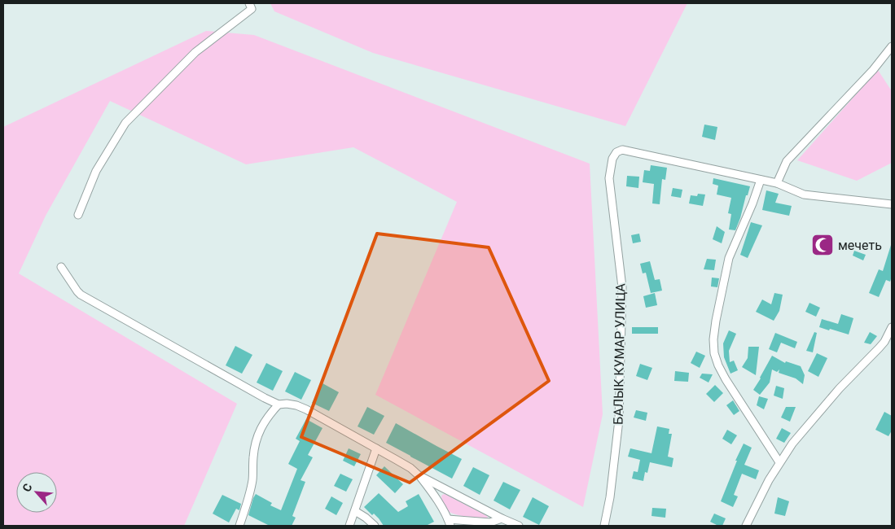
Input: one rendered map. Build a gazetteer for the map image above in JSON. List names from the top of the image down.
{
  "streets": {
    "street": ["БАЛЫК КУМАР УЛИЦА"]
  },
  "places": {
    "mosque": ["мечеть"]
  },
  "north": "top left"
}
